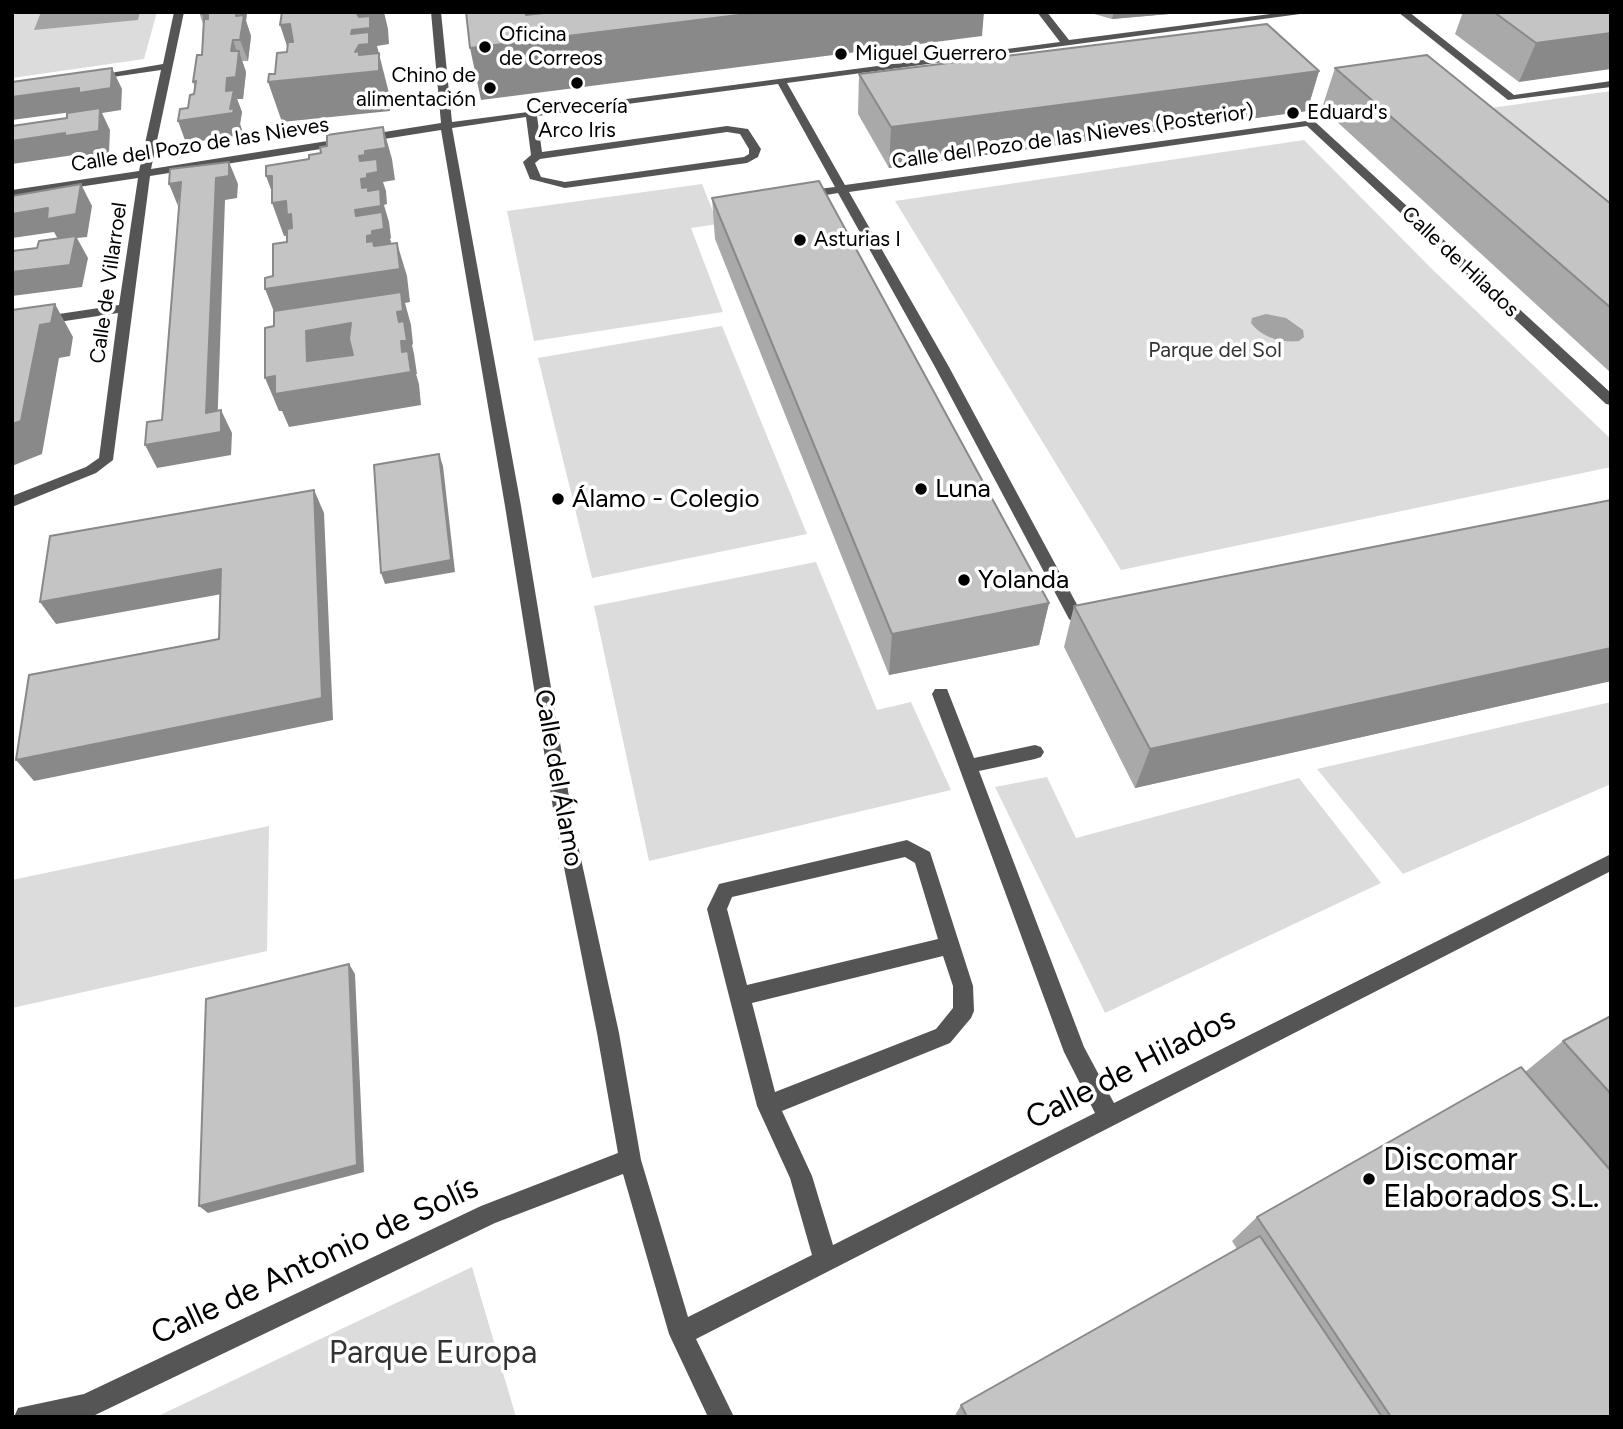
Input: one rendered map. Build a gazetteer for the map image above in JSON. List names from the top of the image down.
{
  "streets": {
    "street": [
      "Calle del Pozo de las Nieves (Posterior)",
      "Calle del Pozo de las Nieves",
      "Calle de Hilados",
      "Calle de Villarroel",
      "Calle del Álamo",
      "Calle de Antonio de Solís"
    ]
  },
  "crossings": [
    ["Calle del Pozo de las Nieves (Posterior)", "Calle de Hilados"],
    ["Calle del Pozo de las Nieves", "Calle de Villarroel"],
    ["Calle del Pozo de las Nieves", "Calle del Álamo"],
    ["Calle de Hilados", "Calle del Álamo"],
    ["Calle del Álamo", "Calle de Antonio de Solís"]
  ],
  "parks": ["Parque del Sol", "Parque Europa"],
  "places": [
    "Oficina de Correos",
    "Miguel Guerrero",
    "Cervecería Arco Iris",
    "Chino de alimentación",
    "Eduard's",
    "Asturias I",
    "Luna",
    "Álamo - Colegio",
    "Yolanda",
    "Discomar Elaborados S.L."
  ]
}
